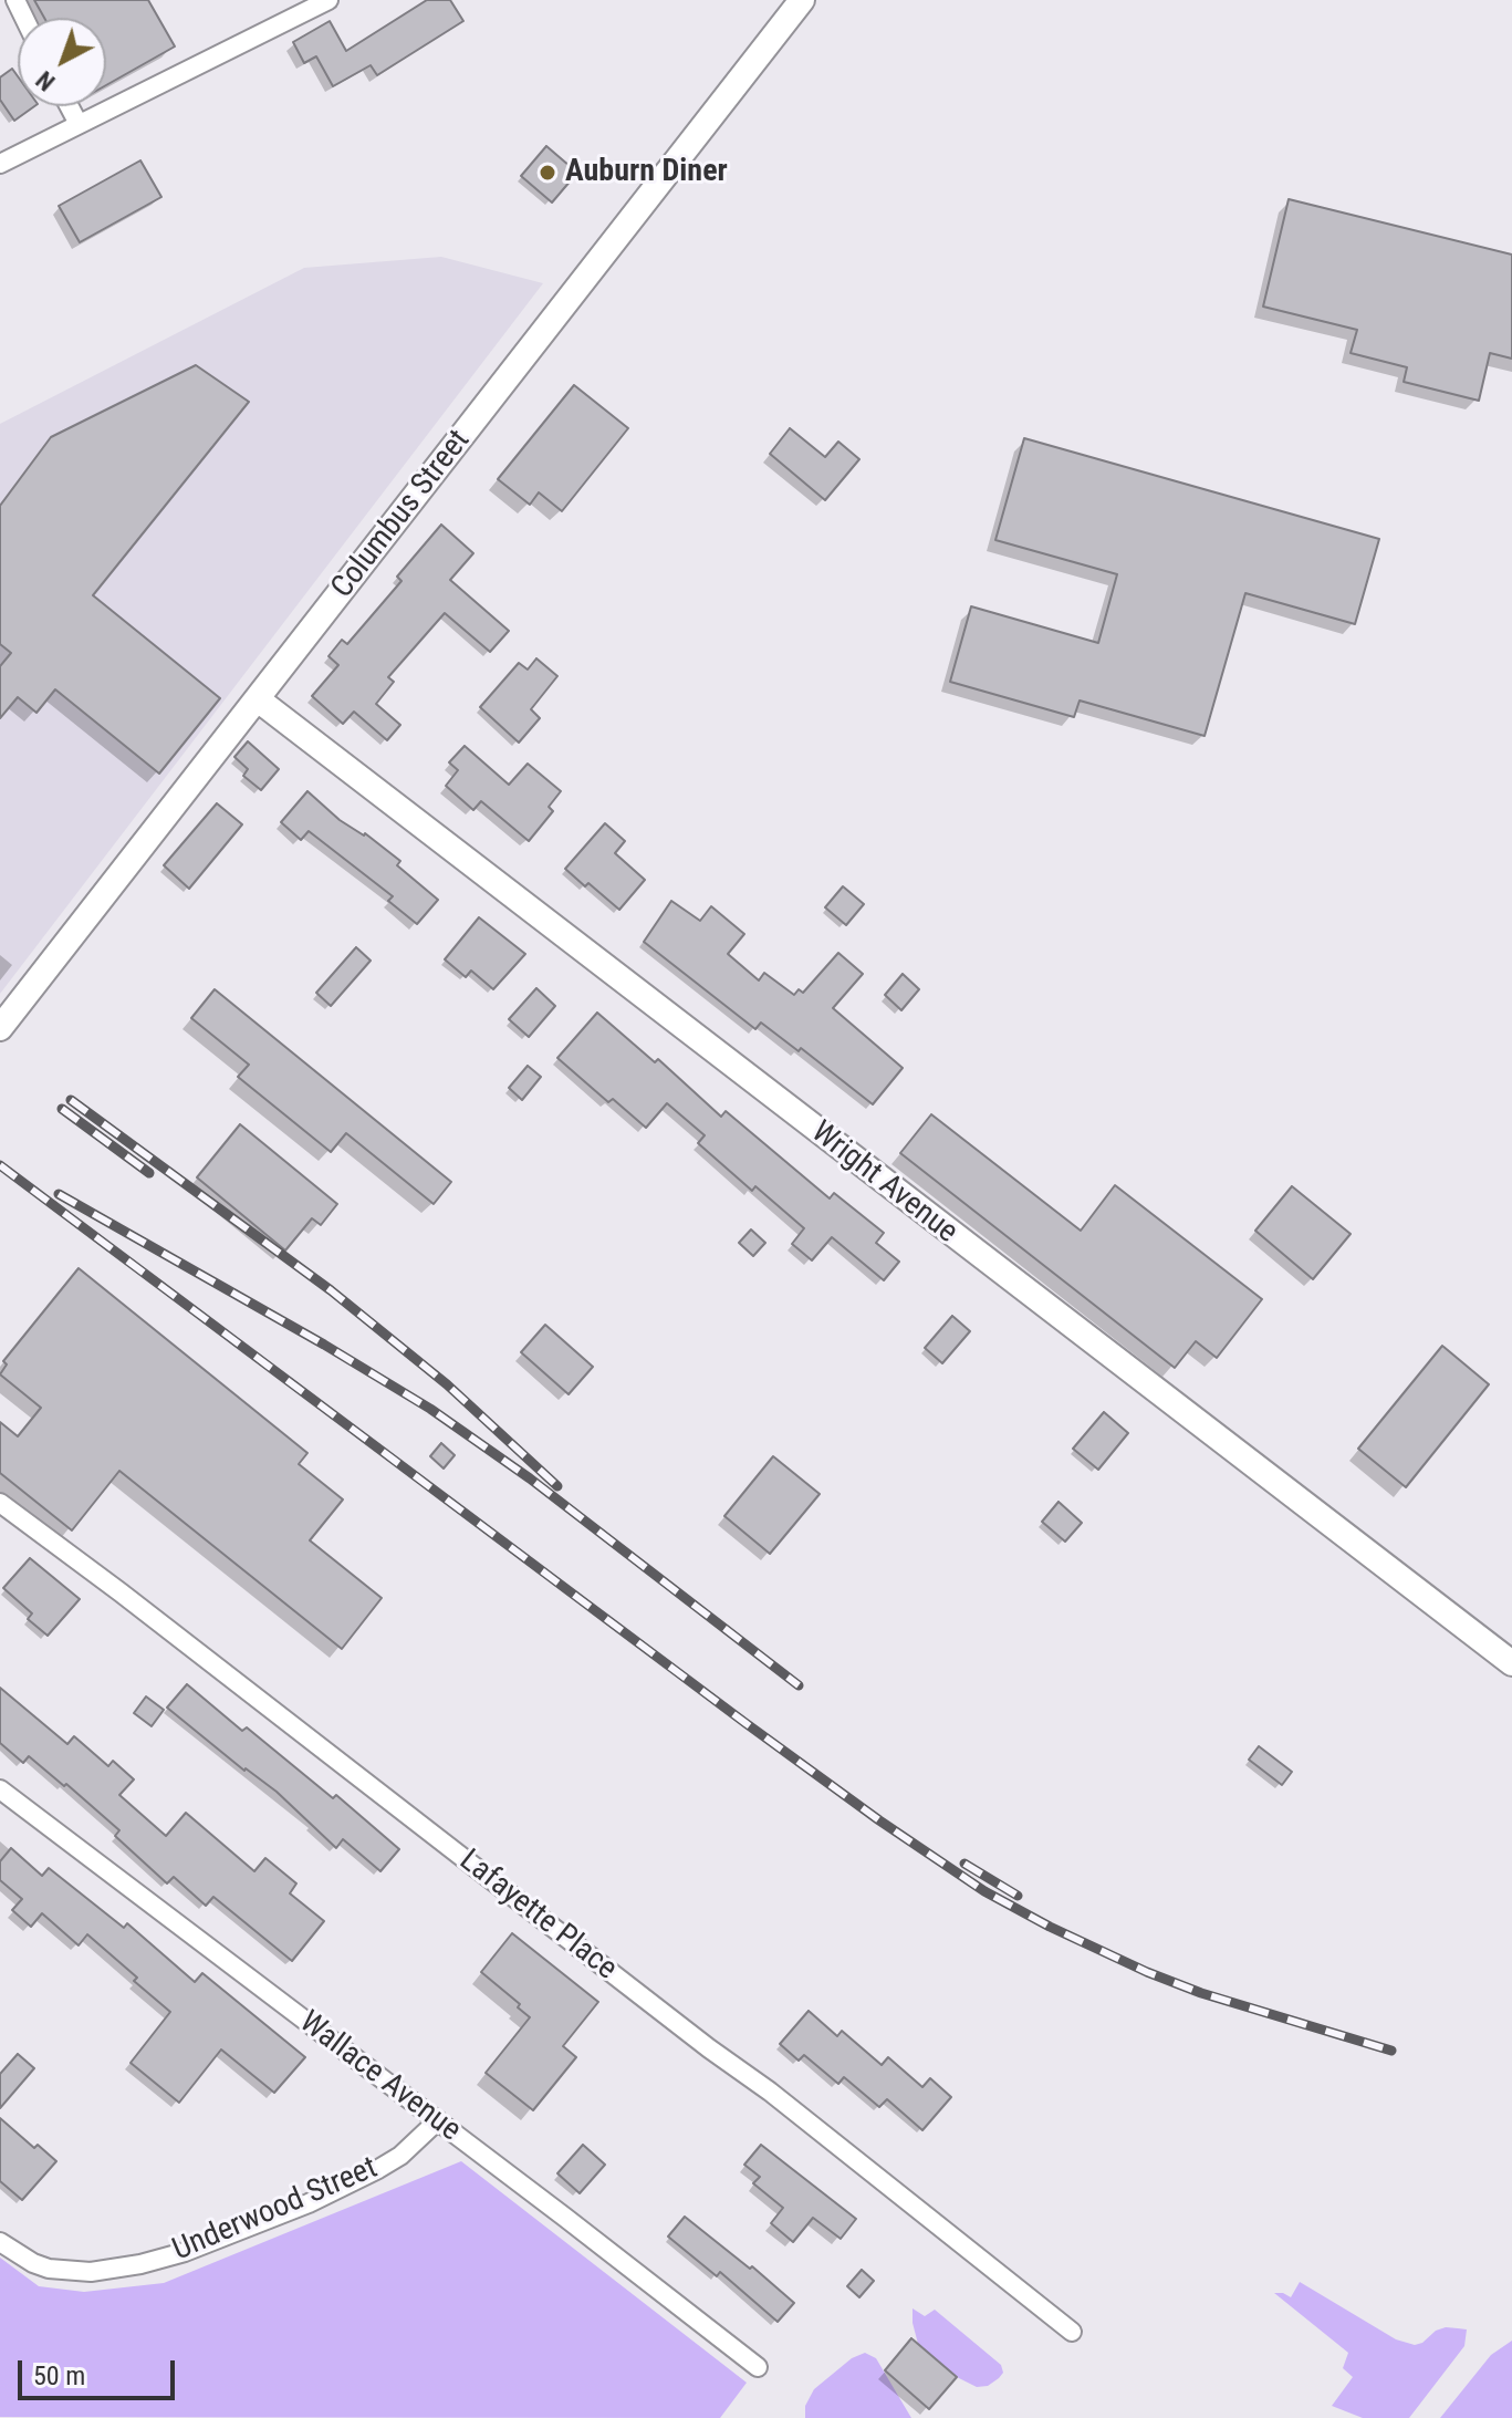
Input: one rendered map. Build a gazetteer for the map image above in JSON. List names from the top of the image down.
{
  "streets": {
    "street": [
      "Columbus Street",
      "Wright Avenue",
      "Lafayette Place",
      "Wallace Avenue",
      "Underwood Street"
    ]
  },
  "crossings": [
    ["Columbus Street", "Wright Avenue"],
    ["Wallace Avenue", "Underwood Street"]
  ],
  "places": ["Auburn Diner"],
  "scale_bar": "50 m",
  "north": "bottom left"
}
